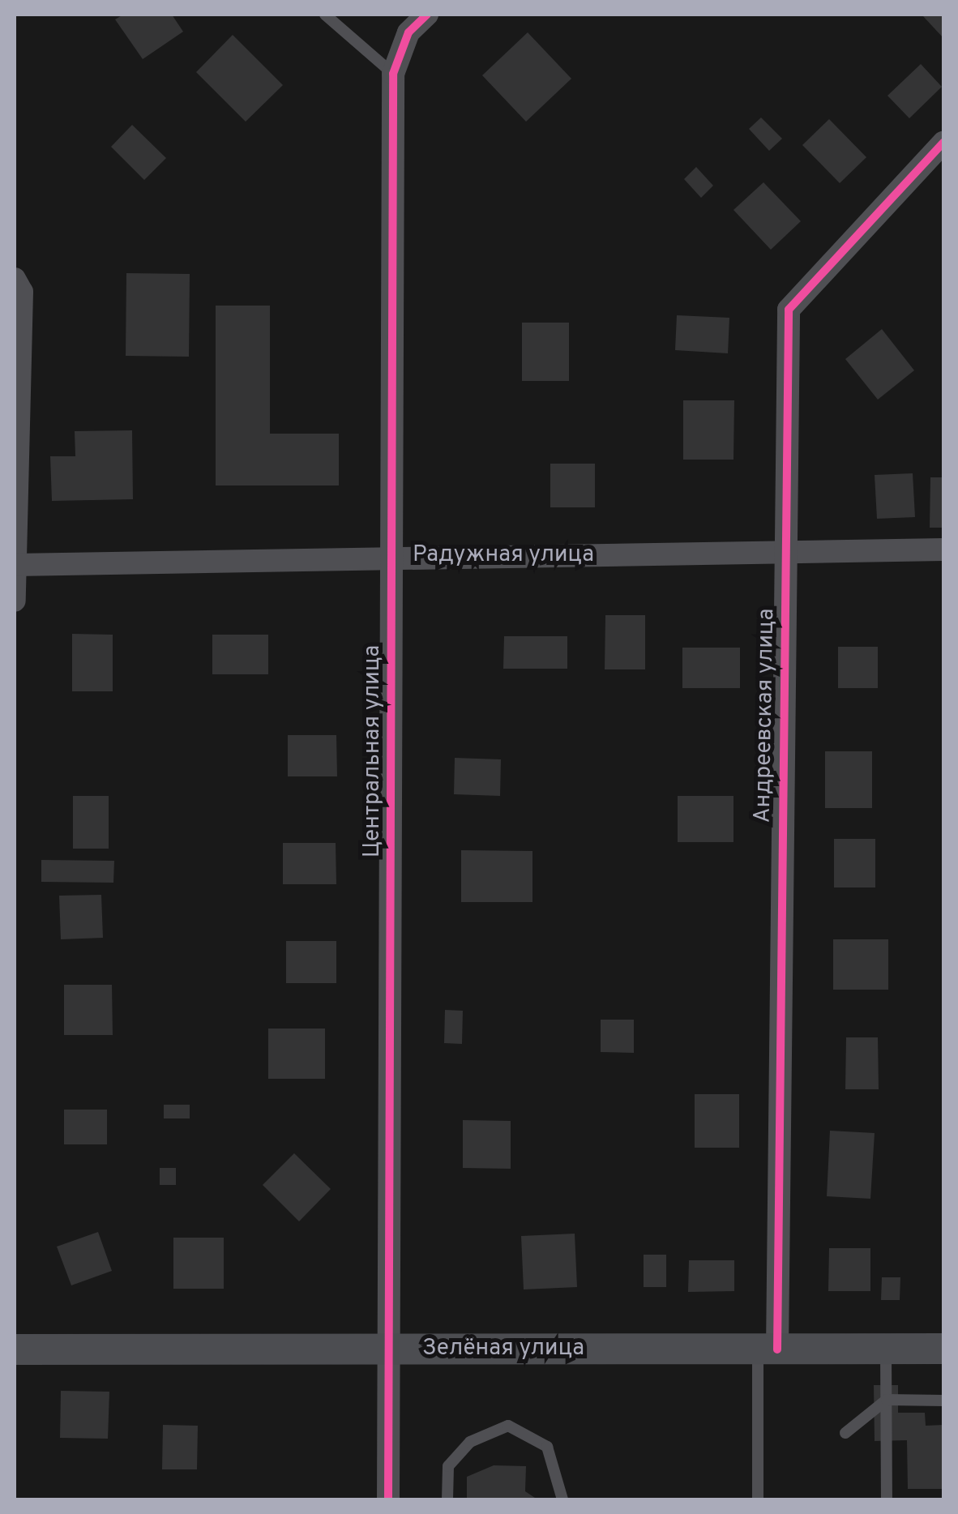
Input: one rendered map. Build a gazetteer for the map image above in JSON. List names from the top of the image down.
{
  "streets": {
    "street": [
      "Радужная улица",
      "Андреевская улица",
      "Центральная улица",
      "Зелёная улица"
    ]
  },
  "crossings": [
    ["Радужная улица", "Андреевская улица"],
    ["Радужная улица", "Центральная улица"],
    ["Андреевская улица", "Зелёная улица"],
    ["Центральная улица", "Зелёная улица"]
  ]
}
